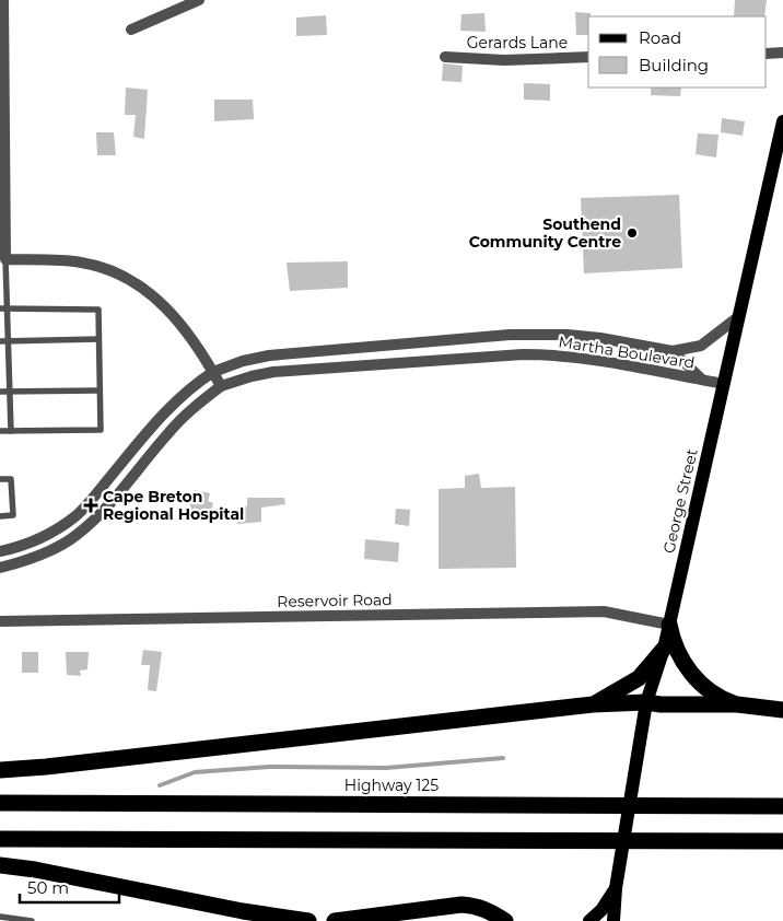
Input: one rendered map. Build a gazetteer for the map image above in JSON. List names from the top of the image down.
{
  "streets": {
    "highway": ["Highway 125"],
    "main road": ["George Street"],
    "street": ["Gerards Lane", "Martha Boulevard", "Reservoir Road"]
  },
  "crossings": [
    ["George Street", "Reservoir Road"]
  ],
  "places": {
    "other": ["Southend Community Centre"],
    "health": ["Cape Breton Regional Hospital"]
  },
  "legend": ["Road", "Building"],
  "scale_bar": "50 m"
}
